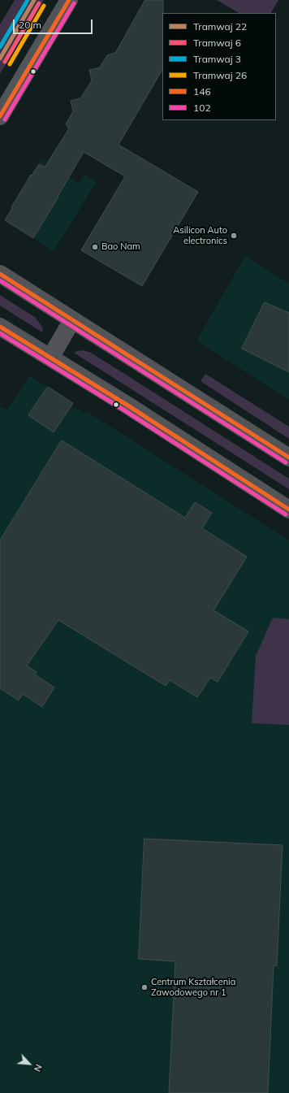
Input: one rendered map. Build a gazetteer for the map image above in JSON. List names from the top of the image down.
{
  "places": ["Asilicon Auto electronics", "Bao Nam", "Centrum Kształcenia Zawodowego nr 1"],
  "lines": [
    "tram line 22",
    "tram line 3",
    "transit line 146",
    "tram line 6",
    "transit line 102",
    "tram line 26"
  ],
  "legend": [
    "Tramwaj 22",
    "Tramwaj 6",
    "Tramwaj 3",
    "Tramwaj 26",
    "146",
    "102"
  ],
  "scale_bar": "20 m",
  "north": "bottom right"
}
